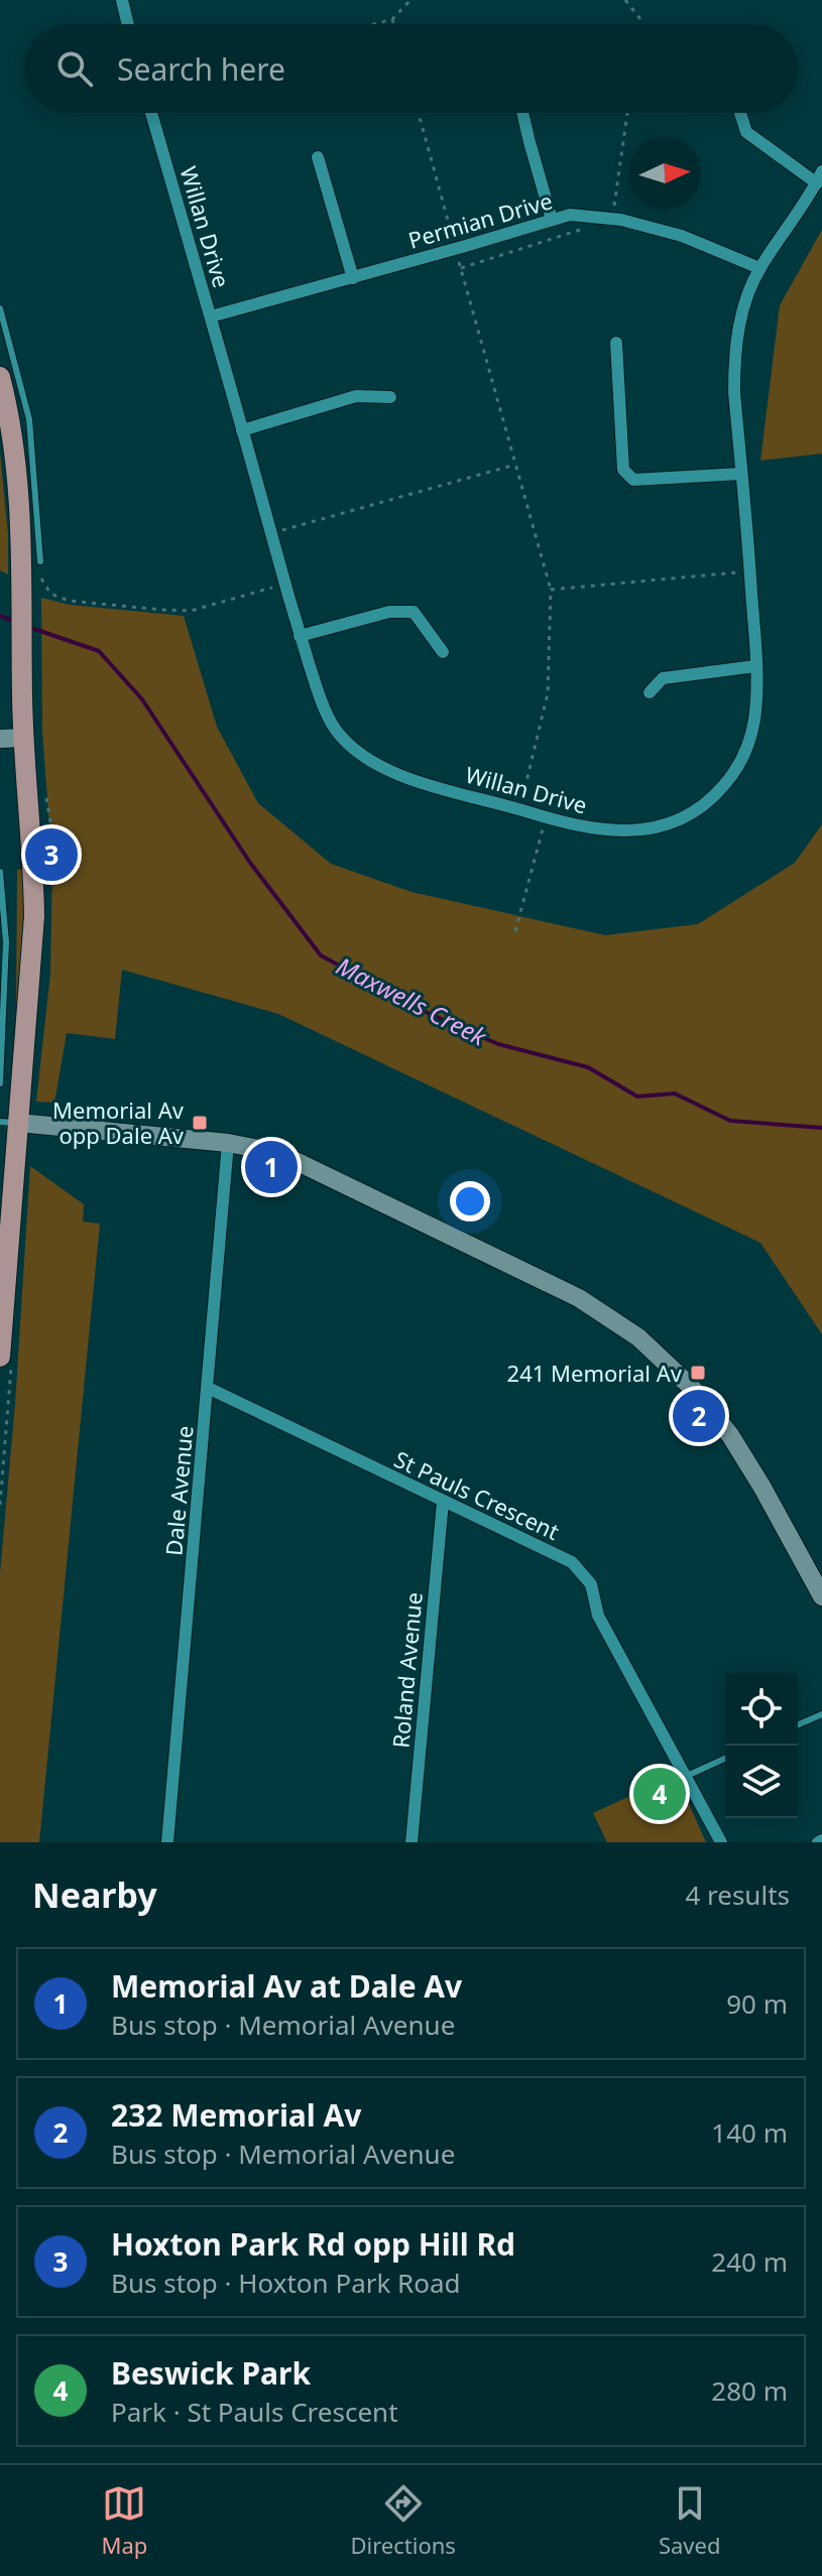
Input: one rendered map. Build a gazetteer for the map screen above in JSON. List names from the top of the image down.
{
  "streets": {
    "street": [
      "Permian Drive",
      "Willan Drive",
      "Dale Avenue",
      "St Pauls Crescent",
      "Roland Avenue"
    ]
  },
  "crossings": [
    ["Permian Drive", "Willan Drive"],
    ["Dale Avenue", "St Pauls Crescent"],
    ["St Pauls Crescent", "Roland Avenue"]
  ],
  "water": ["Maxwells Creek"],
  "places": {
    "transit": ["Memorial Av opp Dale Av", "241 Memorial Av"]
  },
  "north": "right",
  "page": {
    "search": "Search here",
    "pins": [
      "3",
      "1",
      "2",
      "4"
    ],
    "heading": ["Nearby", "4 results"],
    "list": [
      {
        "mark": "1",
        "name": "Memorial Av at Dale Av",
        "note": "Bus stop · Memorial Avenue",
        "value": "90 m"
      },
      {
        "mark": "2",
        "name": "232 Memorial Av",
        "note": "Bus stop · Memorial Avenue",
        "value": "140 m"
      },
      {
        "mark": "3",
        "name": "Hoxton Park Rd opp Hill Rd",
        "note": "Bus stop · Hoxton Park Road",
        "value": "240 m"
      },
      {
        "mark": "4",
        "name": "Beswick Park",
        "note": "Park · St Pauls Crescent",
        "value": "280 m"
      }
    ],
    "nav": ["Map", "Directions", "Saved"]
  }
}
